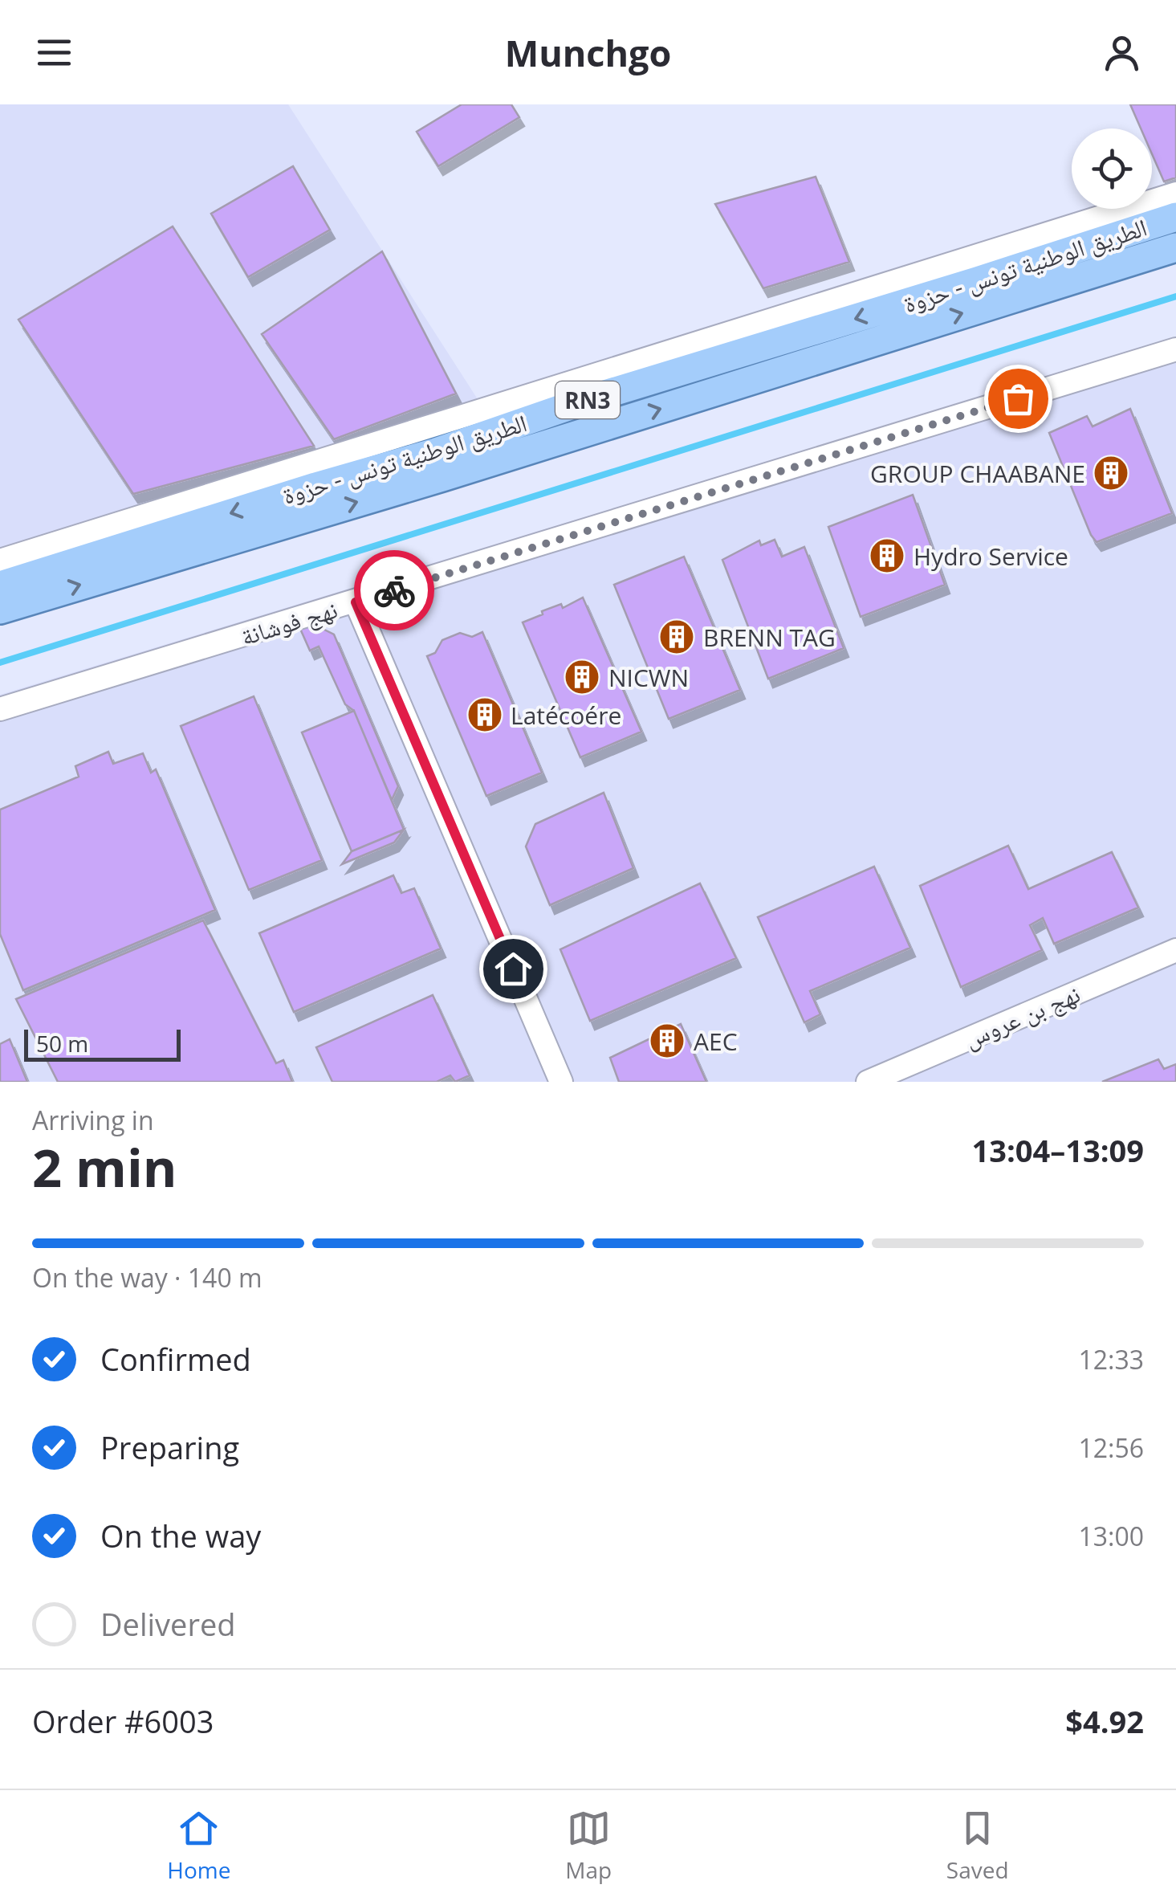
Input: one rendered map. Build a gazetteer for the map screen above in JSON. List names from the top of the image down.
{
  "streets": {
    "main road": ["الطريق الوطنية تونس - حزوة", "RN3"],
    "street": ["نهج فوشانة", "نهج بن عروس"]
  },
  "places": {
    "building": [
      "GROUP CHAABANE",
      "Hydro Service",
      "BRENN TAG",
      "NICWN",
      "Latécoére",
      "AEC"
    ]
  },
  "scale_bar": "50 m",
  "page": {
    "header": "Munchgo",
    "scale": "50 m",
    "heading": ["2 min", "Arriving in", "13:04–13:09"],
    "panel": ["Order #6003", "$4.92"],
    "bar": "On the way · 140 m",
    "list": [
      ["Confirmed", "12:33"],
      ["Preparing", "12:56"],
      ["On the way", "13:00"],
      "Delivered"
    ],
    "tabs": ["Home", "Map", "Saved"]
  }
}
